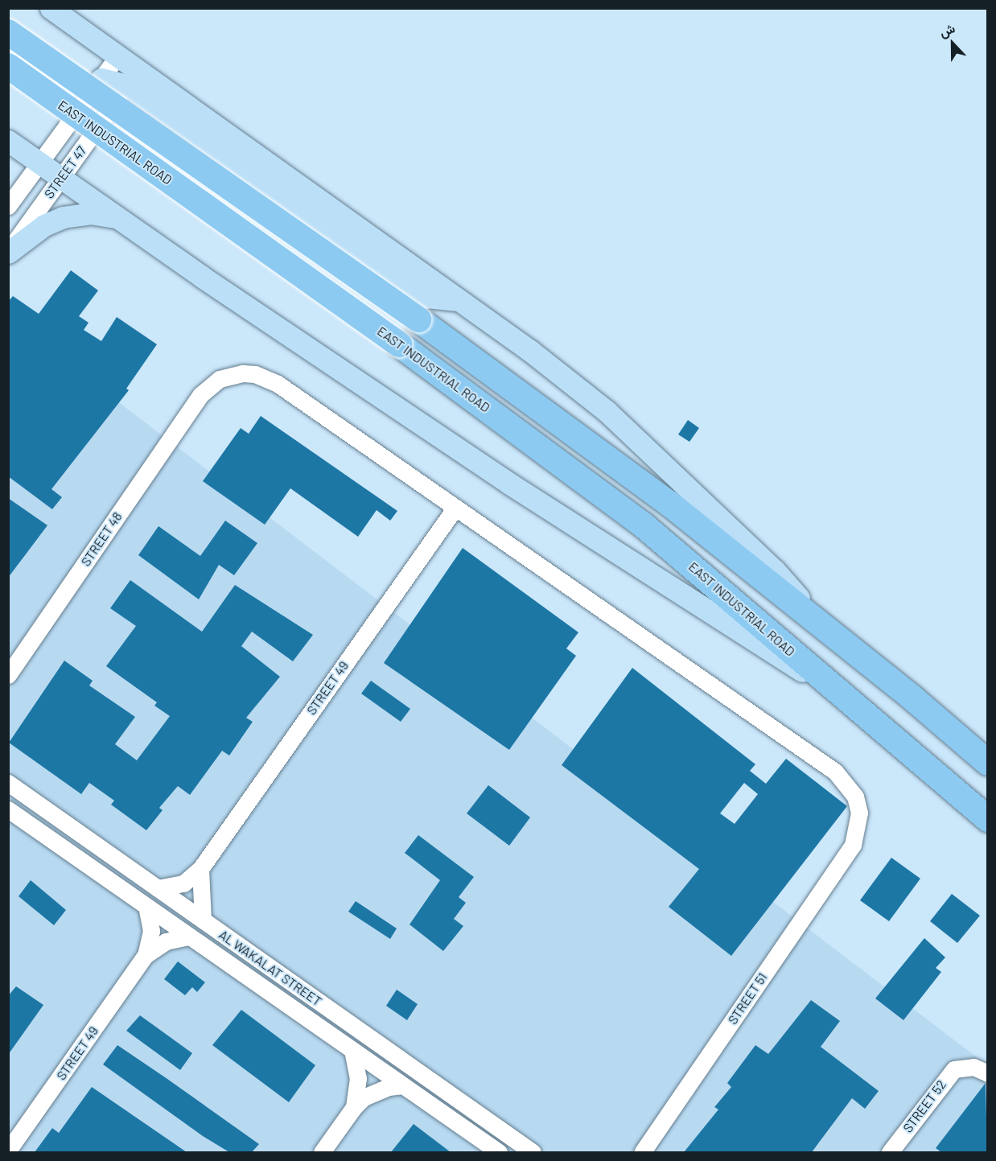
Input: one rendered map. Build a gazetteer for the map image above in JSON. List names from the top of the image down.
{
  "streets": {
    "highway": ["EAST INDUSTRIAL ROAD"],
    "street": [
      "STREET 47",
      "STREET 48",
      "STREET 49",
      "AL WAKALAT STREET",
      "STREET 51",
      "STREET 52"
    ]
  },
  "crossings": [
    ["EAST INDUSTRIAL ROAD", "STREET 47"],
    ["STREET 48", "STREET 49"],
    ["STREET 48", "STREET 51"],
    ["STREET 49", "AL WAKALAT STREET"],
    ["STREET 49", "STREET 51"]
  ],
  "north": "top"
}
